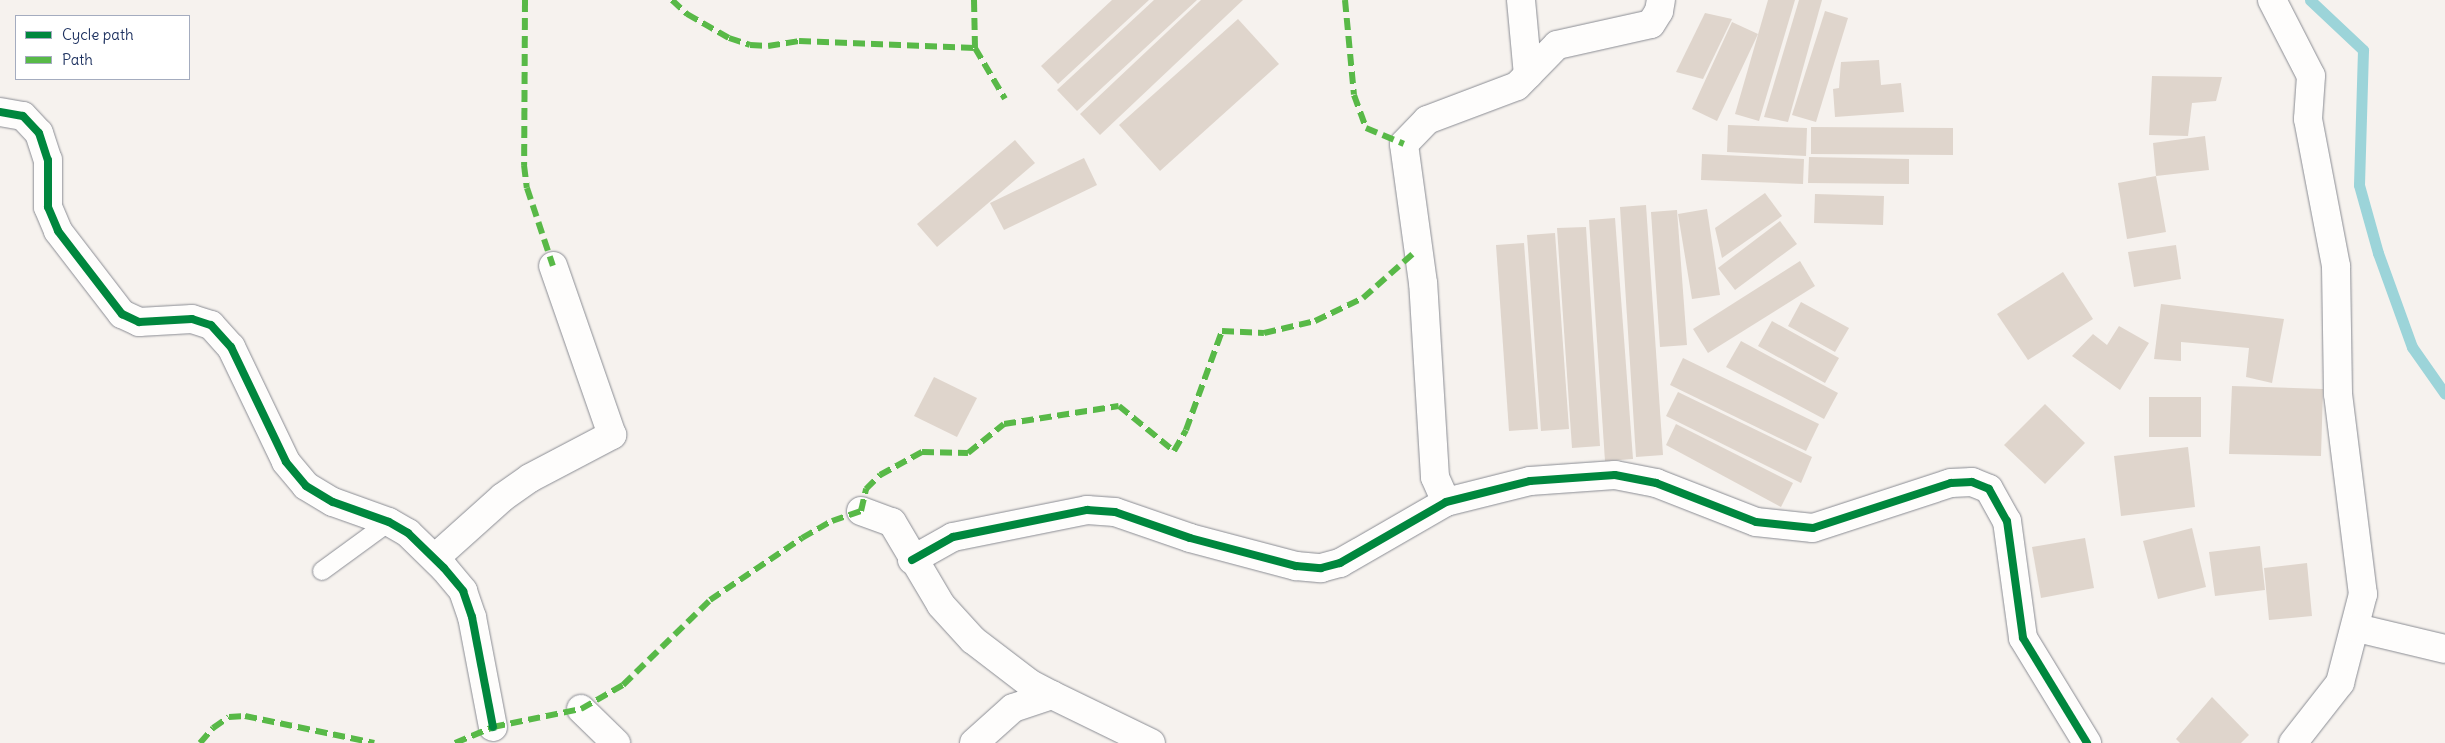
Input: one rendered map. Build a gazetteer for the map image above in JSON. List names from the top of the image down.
{
  "legend": ["Cycle path", "Path"]
}
